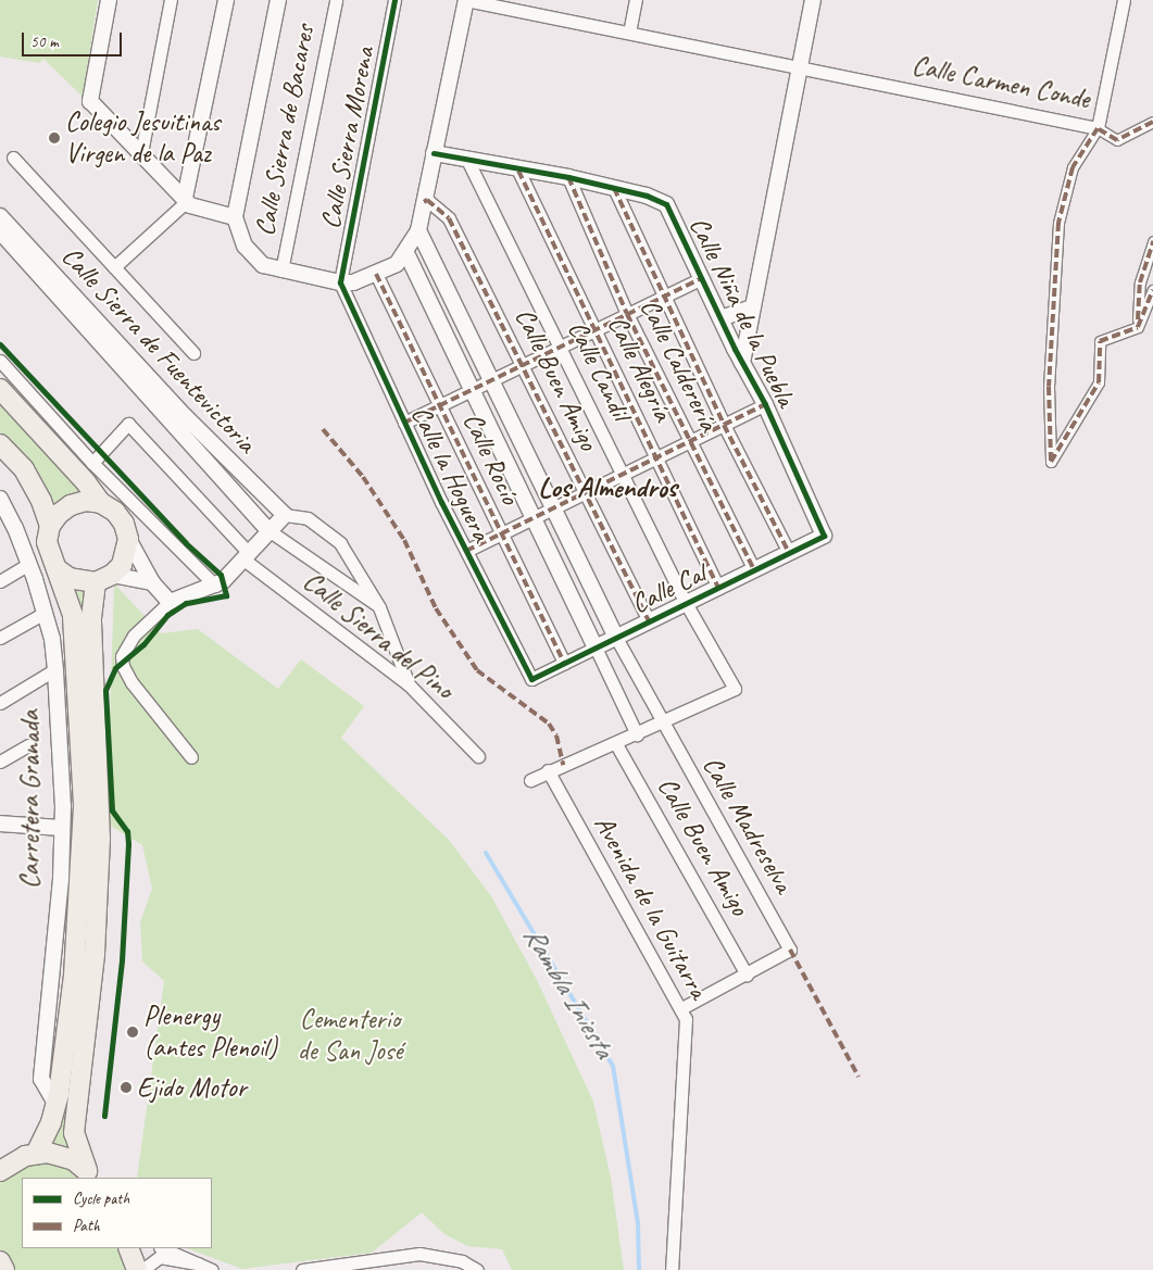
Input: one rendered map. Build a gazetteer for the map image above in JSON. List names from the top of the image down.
{
  "streets": {
    "main road": ["Carretera Granada"],
    "street": [
      "Calle Carmen Conde",
      "Calle Sierra de Bacares",
      "Calle Sierra Morena",
      "Calle Niña de la Puebla",
      "Calle Sierra de Fuentevictoria",
      "Calle Calderería",
      "Calle Alegría",
      "Calle Candil",
      "Calle Buen Amigo",
      "Calle Rocío",
      "Calle la Hoguera",
      "Calle Cal",
      "Calle Sierra del Pino",
      "Calle Madreselva",
      "Avenida de la Guitarra"
    ]
  },
  "crossings": [
    ["Calle Sierra Morena", "Calle la Hoguera"],
    ["Calle Niña de la Puebla", "Calle Calderería"],
    ["Calle Niña de la Puebla", "Calle Alegría"],
    ["Calle Niña de la Puebla", "Calle Candil"],
    ["Calle Niña de la Puebla", "Calle Cal"],
    ["Calle Calderería", "Calle Cal"],
    ["Calle Alegría", "Calle Cal"],
    ["Calle Candil", "Calle Cal"],
    ["Calle Candil", "Calle Madreselva"],
    ["Calle Buen Amigo", "Calle Cal"],
    ["Calle Buen Amigo", "Calle Madreselva"],
    ["Calle Rocío", "Calle Cal"],
    ["Calle la Hoguera", "Calle Cal"],
    ["Calle Cal", "Calle Madreselva"]
  ],
  "districts": ["Los Almendros"],
  "water": ["Rambla Iniesta"],
  "parks": ["Cementerio de San José"],
  "places": ["Colegio Jesuitinas Virgen de la Paz", "Plenergy (antes Plenoil)", "Ejido Motor"],
  "legend": ["Cycle path", "Path"],
  "scale_bar": "50 m"
}
